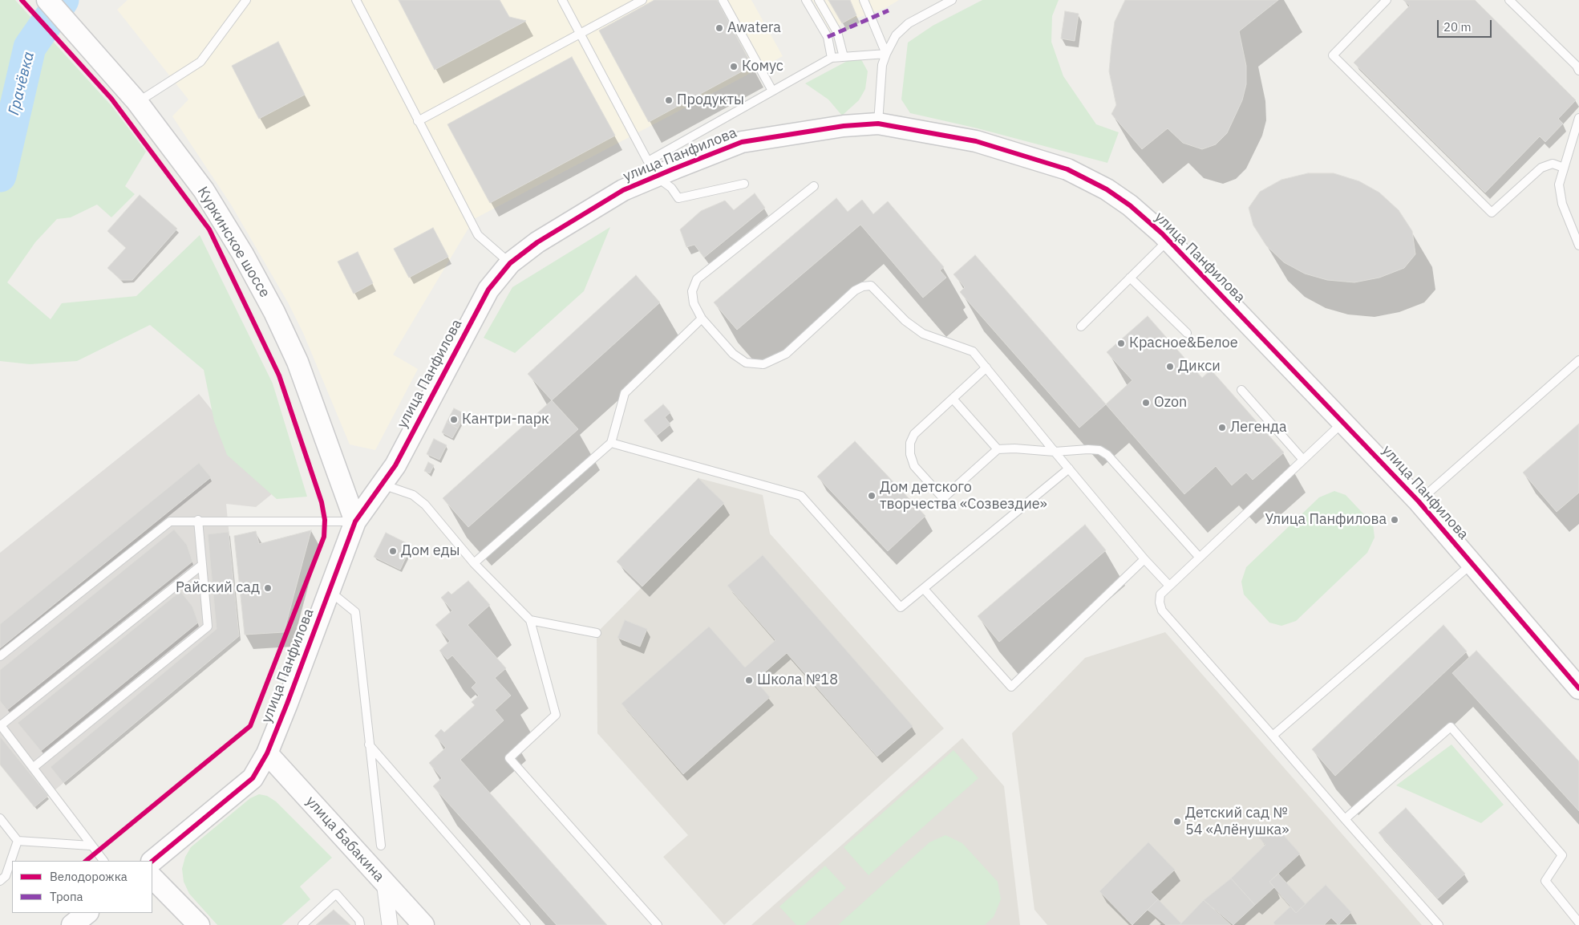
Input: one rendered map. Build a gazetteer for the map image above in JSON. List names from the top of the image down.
{
  "streets": {
    "street": ["улица Панфилова", "Куркинское шоссе", "улица Бабакина"]
  },
  "crossings": [
    ["улица Панфилова", "Куркинское шоссе"],
    ["улица Панфилова", "улица Бабакина"]
  ],
  "water": ["Грачёвка"],
  "places": [
    "Awatera",
    "Комус",
    "Продукты",
    "Красное&Белое",
    "Дикси",
    "Ozon",
    "Кантри-парк",
    "Легенда",
    "Дом детского творчества «Созвездие»",
    "Улица Панфилова",
    "Дом еды",
    "Райский сад",
    "Школа №18",
    "Детский сад № 54 «Алёнушка»"
  ],
  "legend": ["Велодорожка", "Тропа"],
  "scale_bar": "20 m"
}
